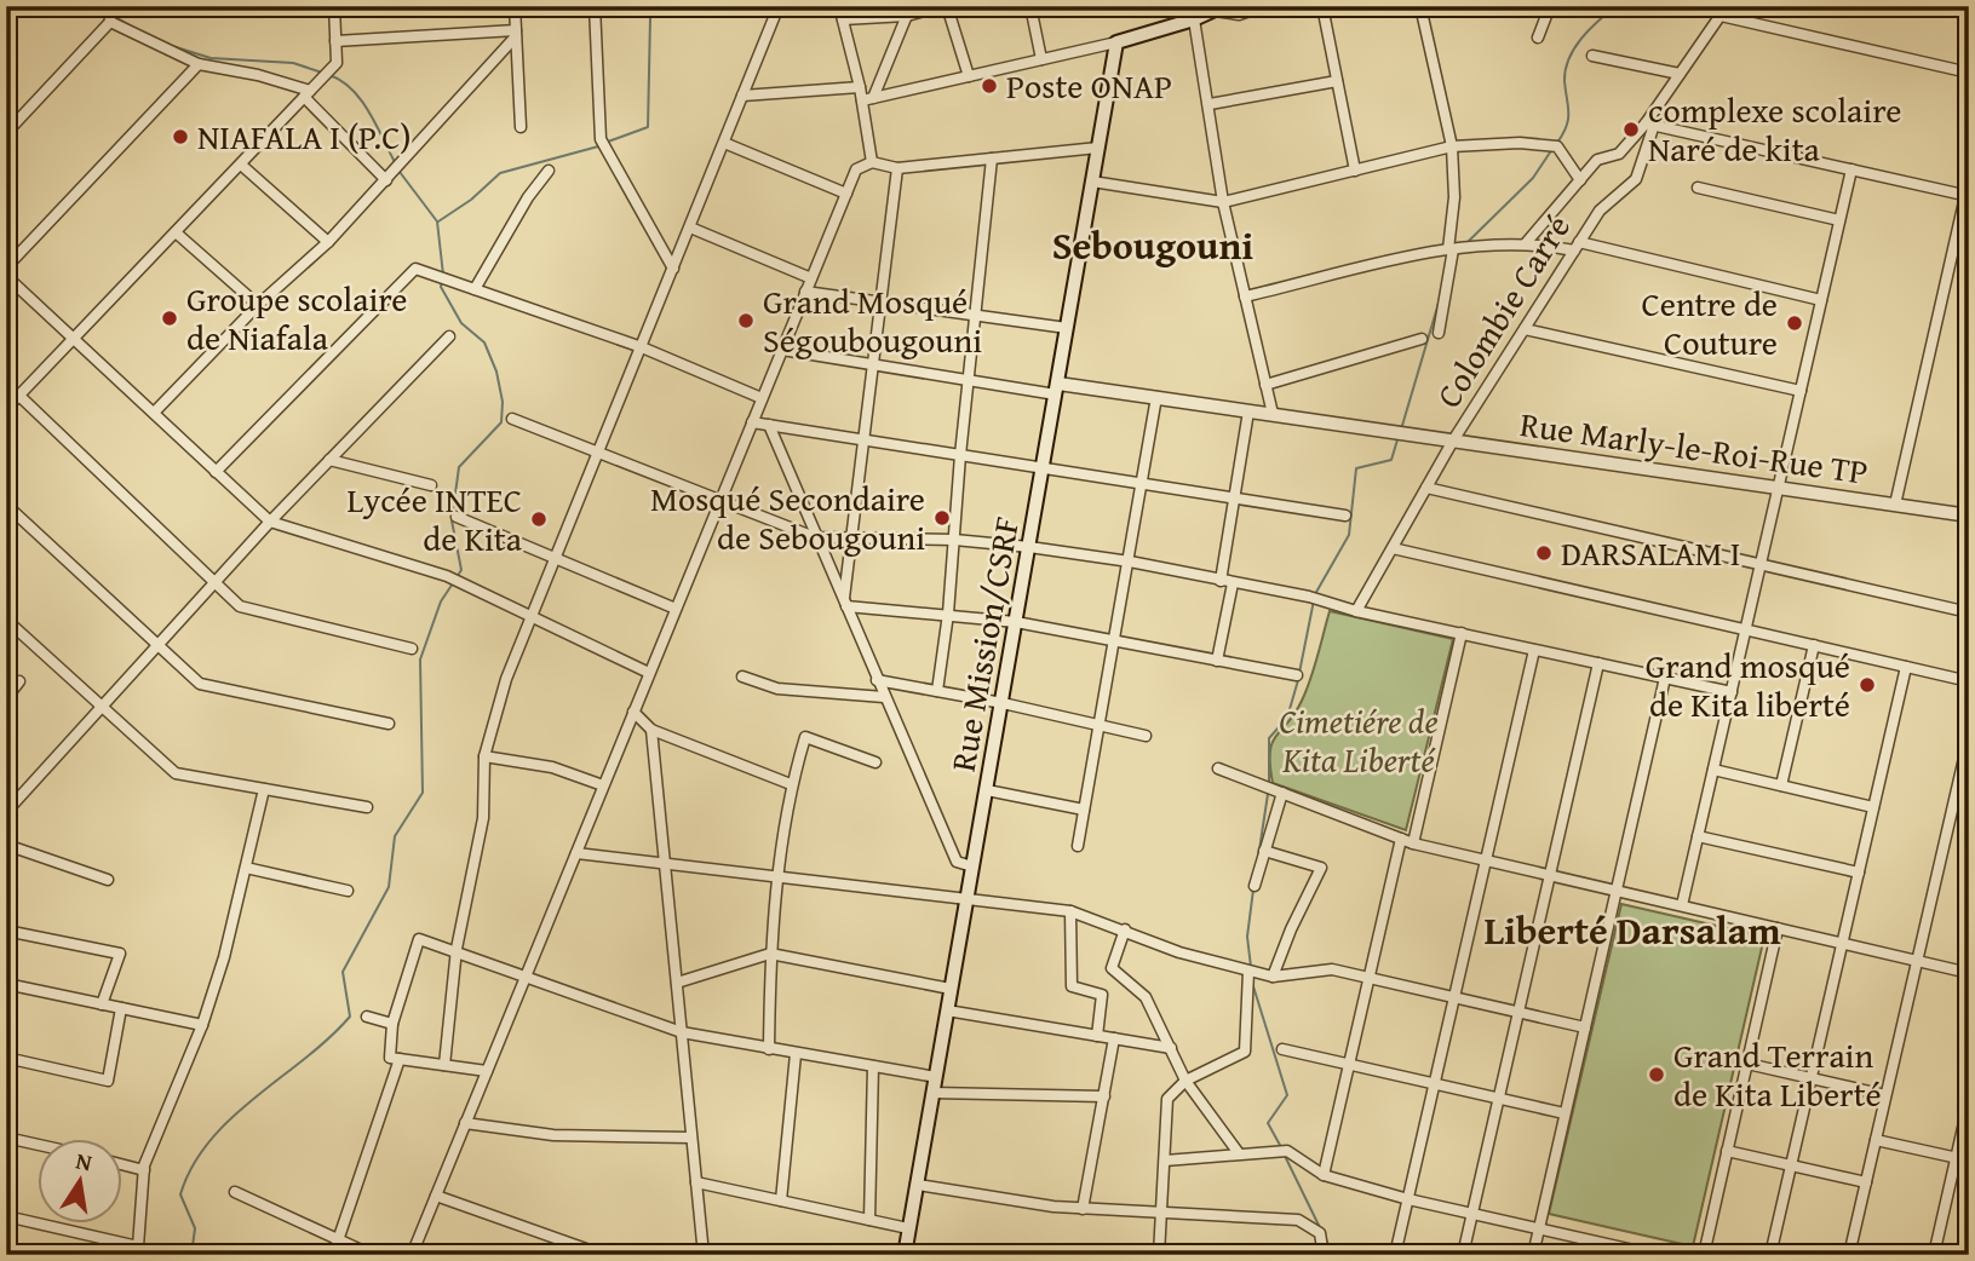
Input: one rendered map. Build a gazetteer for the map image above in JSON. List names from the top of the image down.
{
  "streets": {
    "main road": ["Rue Mission/CSRF"],
    "street": ["Colombie Carré", "Rue Marly-le-Roi-Rue TP"]
  },
  "crossings": [
    ["Colombie Carré", "Rue Marly-le-Roi-Rue TP"],
    ["Rue Marly-le-Roi-Rue TP", "Rue Mission/CSRF"]
  ],
  "districts": ["Sebougouni", "Liberté Darsalam"],
  "parks": ["Cimetiére de Kita Liberté"],
  "places": [
    "Poste ONAP",
    "complexe scolaire Naré de kita",
    "NIAFALA I (P.C)",
    "Groupe scolaire de Niafala",
    "Grand Mosqué Ségoubougouni",
    "Centre de Couture",
    "Mosqué Secondaire de Sebougouni",
    "Lycée INTEC de Kita",
    "DARSALAM I",
    "Grand mosqué de Kita liberté",
    "Grand Terrain de Kita Liberté"
  ],
  "north": "top"
}
